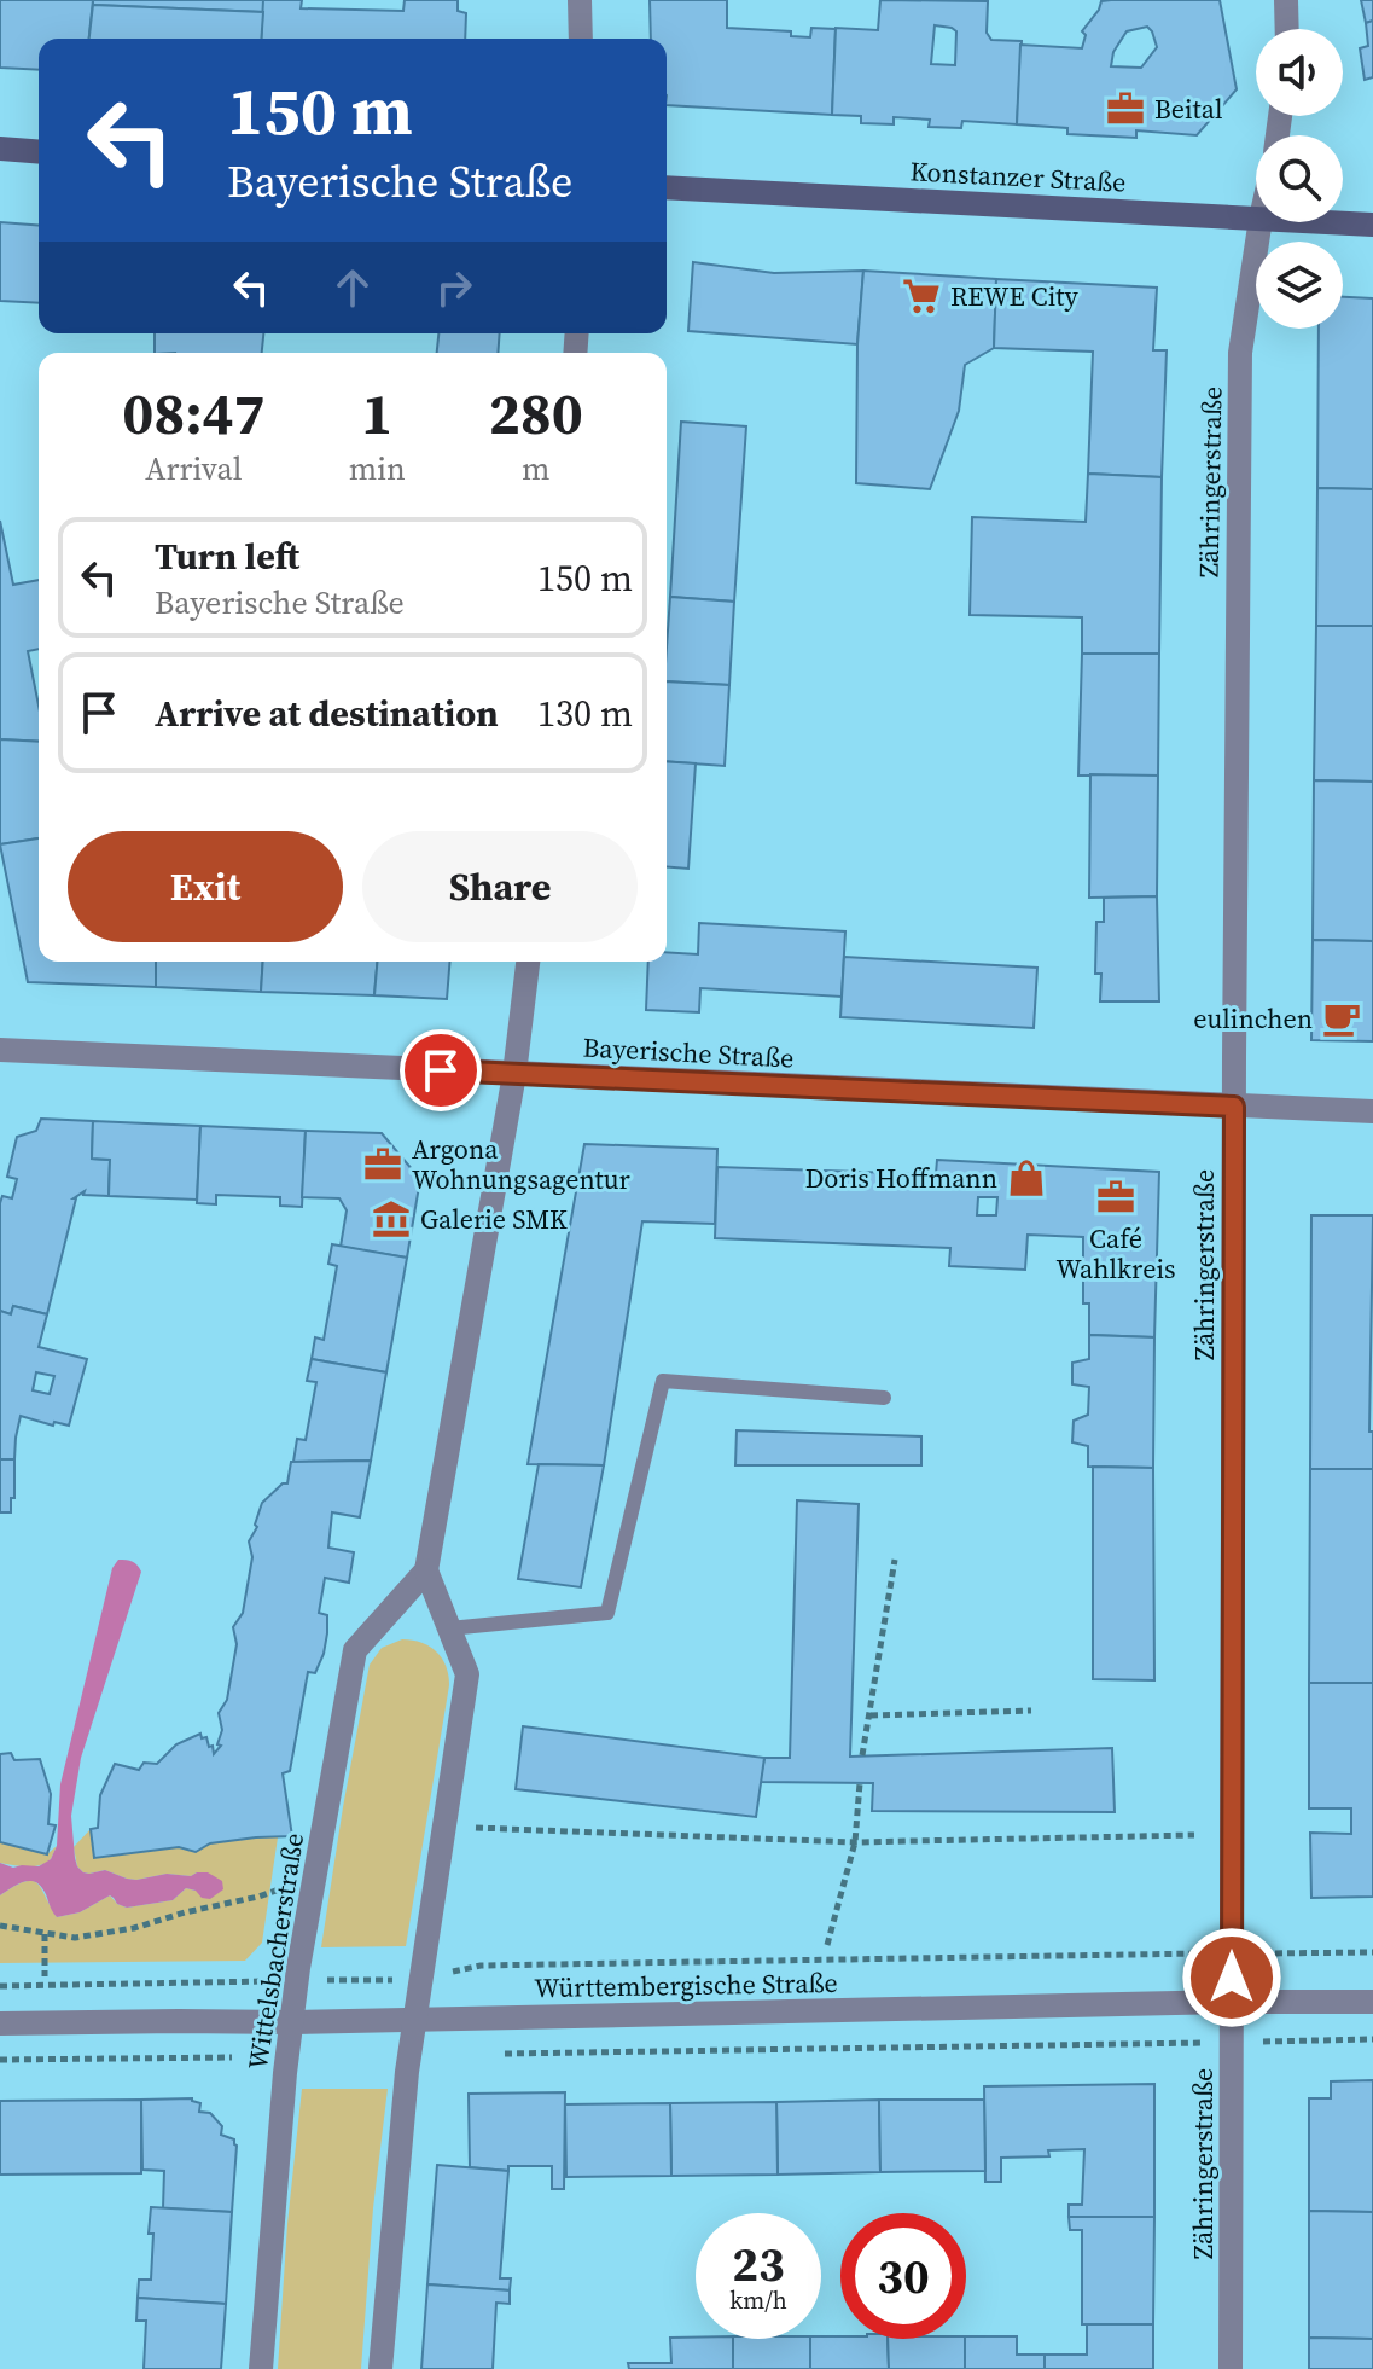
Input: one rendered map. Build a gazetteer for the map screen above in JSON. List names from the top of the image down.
{
  "streets": {
    "main road": ["Konstanzer Straße"],
    "street": [
      "Zähringerstraße",
      "Bayerische Straße",
      "Wittelsbacherstraße",
      "Württembergische Straße"
    ]
  },
  "crossings": [
    ["Zähringerstraße", "Bayerische Straße"],
    ["Zähringerstraße", "Württembergische Straße"],
    ["Wittelsbacherstraße", "Württembergische Straße"]
  ],
  "places": {
    "office": ["Beital", "Argona Wohnungsagentur", "Café Wahlkreis"],
    "supermarket": ["REWE City"],
    "cafe": ["eulinchen"],
    "shop": ["Doris Hoffmann"],
    "museum": ["Galerie SMK"]
  },
  "page": {
    "turn": ["150 m", "Bayerische Straße"],
    "eta": [
      "08:47",
      "Arrival",
      "1",
      "min",
      "280",
      "m"
    ],
    "list": [
      {
        "name": "Turn left",
        "note": "Bayerische Straße",
        "value": "150 m"
      },
      {
        "name": "Arrive at destination",
        "value": "130 m"
      }
    ],
    "buttons": ["Exit", "Share"],
    "speed": "23 km/h",
    "limit": "30"
  }
}
